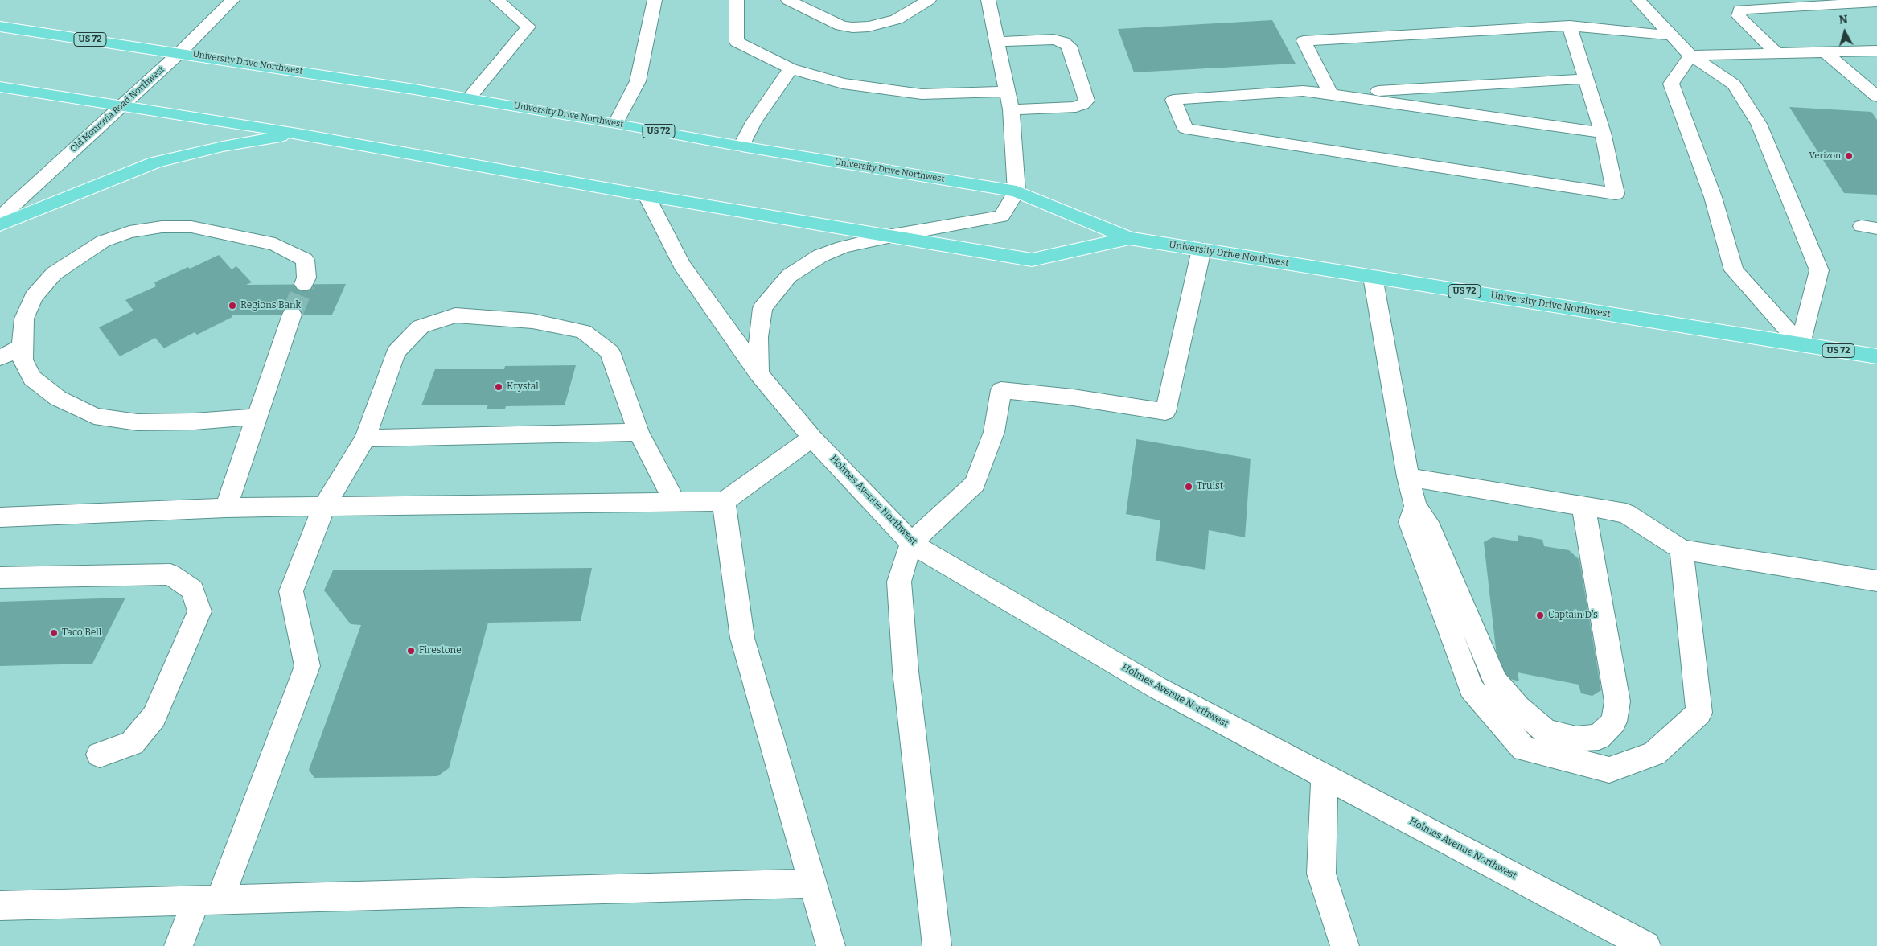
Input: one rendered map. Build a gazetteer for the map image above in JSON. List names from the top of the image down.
{
  "streets": {
    "highway": ["US 72", "University Drive Northwest"],
    "street": ["Old Monrovia Road Northwest", "Holmes Avenue Northwest"]
  },
  "crossings": [
    ["University Drive Northwest", "Old Monrovia Road Northwest"],
    ["University Drive Northwest", "Holmes Avenue Northwest"]
  ],
  "places": [
    "Verizon",
    "Regions Bank",
    "Krystal",
    "Truist",
    "Captain D's",
    "Taco Bell",
    "Firestone"
  ],
  "north": "top"
}
